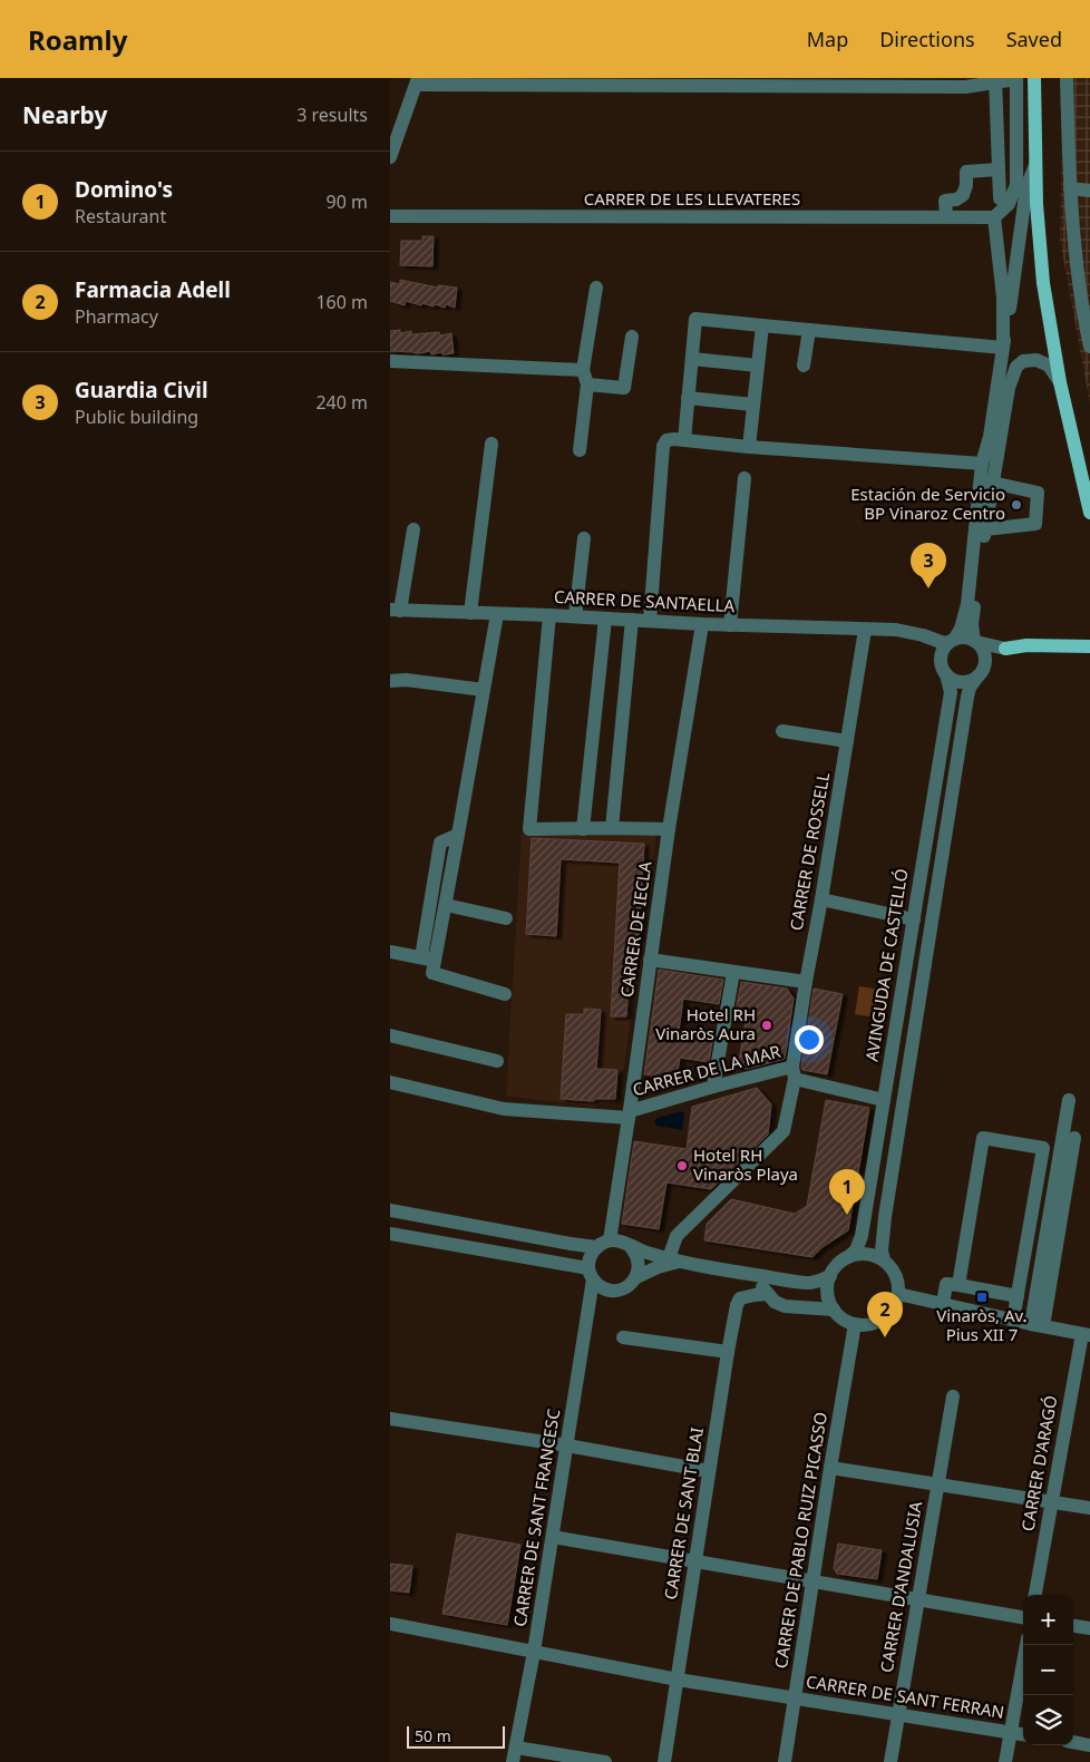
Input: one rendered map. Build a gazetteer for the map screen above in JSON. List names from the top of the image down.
{
  "streets": {
    "street": [
      "CARRER DE LES LLEVATERES",
      "CARRER DE SANTAELLA",
      "CARRER DE ROSSELL",
      "CARRER DE IECLA",
      "AVINGUDA DE CASTELLÓ",
      "CARRER DE LA MAR",
      "CARRER D'ARAGÓ",
      "CARRER DE SANT BLAI",
      "CARRER DE SANT FRANCESC",
      "CARRER DE PABLO RUIZ PICASSO",
      "CARRER D'ANDALUSIA",
      "CARRER DE SANT FERRAN"
    ]
  },
  "crossings": [
    ["CARRER DE SANTAELLA", "CARRER DE ROSSELL"],
    ["CARRER DE SANTAELLA", "CARRER DE IECLA"],
    ["CARRER DE SANTAELLA", "AVINGUDA DE CASTELLÓ"],
    ["CARRER DE ROSSELL", "CARRER DE LA MAR"],
    ["CARRER DE IECLA", "CARRER DE LA MAR"],
    ["CARRER DE IECLA", "CARRER DE SANT FRANCESC"],
    ["AVINGUDA DE CASTELLÓ", "CARRER DE LA MAR"],
    ["AVINGUDA DE CASTELLÓ", "CARRER DE PABLO RUIZ PICASSO"],
    ["CARRER DE SANT BLAI", "CARRER DE SANT FERRAN"],
    ["CARRER DE SANT FRANCESC", "CARRER DE SANT FERRAN"],
    ["CARRER DE PABLO RUIZ PICASSO", "CARRER DE SANT FERRAN"],
    ["CARRER D'ANDALUSIA", "CARRER DE SANT FERRAN"]
  ],
  "places": {
    "other": ["Estación de Servicio BP Vinaroz Centro", "Hotel RH Vinaròs Aura", "Hotel RH Vinaròs Playa"],
    "transit": ["Vinaròs, Av. Pius XII 7"]
  },
  "scale_bar": "50 m",
  "page": {
    "header": "Roamly",
    "nav": ["Map", "Directions", "Saved"],
    "heading": ["Nearby", "3 results"],
    "list": [
      {
        "mark": "1",
        "name": "Domino's",
        "note": "Restaurant",
        "value": "90 m"
      },
      {
        "mark": "2",
        "name": "Farmacia Adell",
        "note": "Pharmacy",
        "value": "160 m"
      },
      {
        "mark": "3",
        "name": "Guardia Civil",
        "note": "Public building",
        "value": "240 m"
      }
    ],
    "pins": ["3", "1", "2"],
    "map_buttons": ["+", "−"],
    "scale": "50 m"
  }
}
